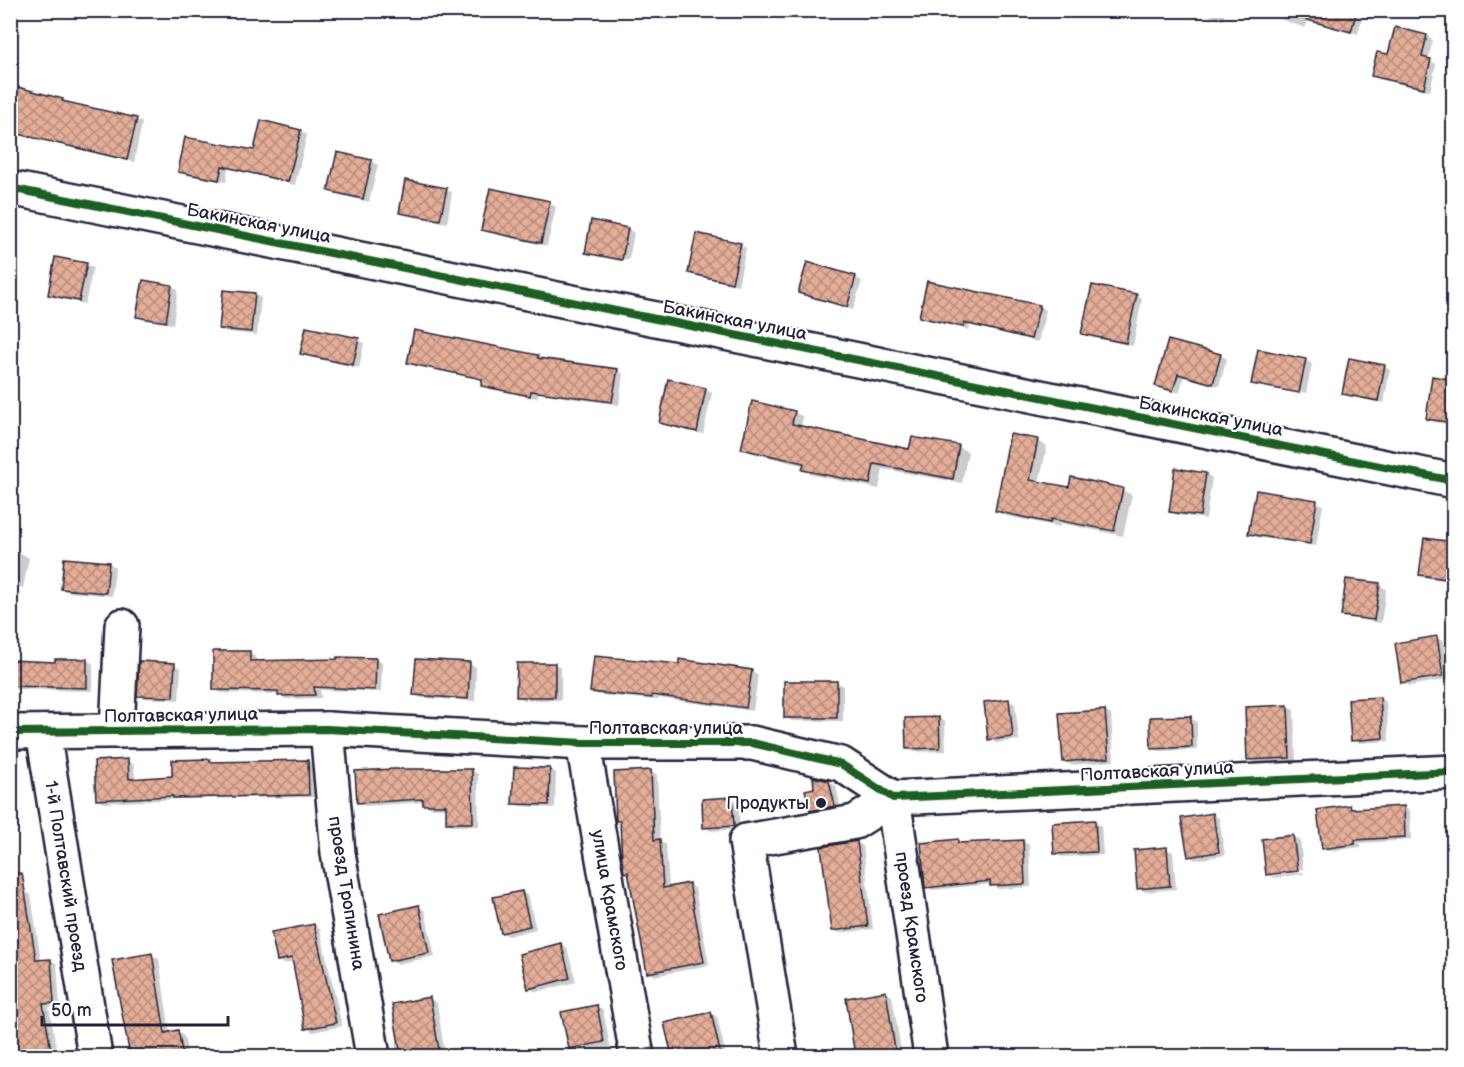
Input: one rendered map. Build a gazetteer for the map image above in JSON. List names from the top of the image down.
{
  "streets": {
    "street": [
      "Бакинская улица",
      "Полтавская улица",
      "1-й Полтавский проезд",
      "проезд Тропинина",
      "улица Крамского",
      "проезд Крамского"
    ]
  },
  "crossings": [
    ["Полтавская улица", "1-й Полтавский проезд"],
    ["Полтавская улица", "проезд Тропинина"],
    ["Полтавская улица", "улица Крамского"],
    ["Полтавская улица", "проезд Крамского"]
  ],
  "places": ["Продукты"],
  "scale_bar": "50 m"
}
